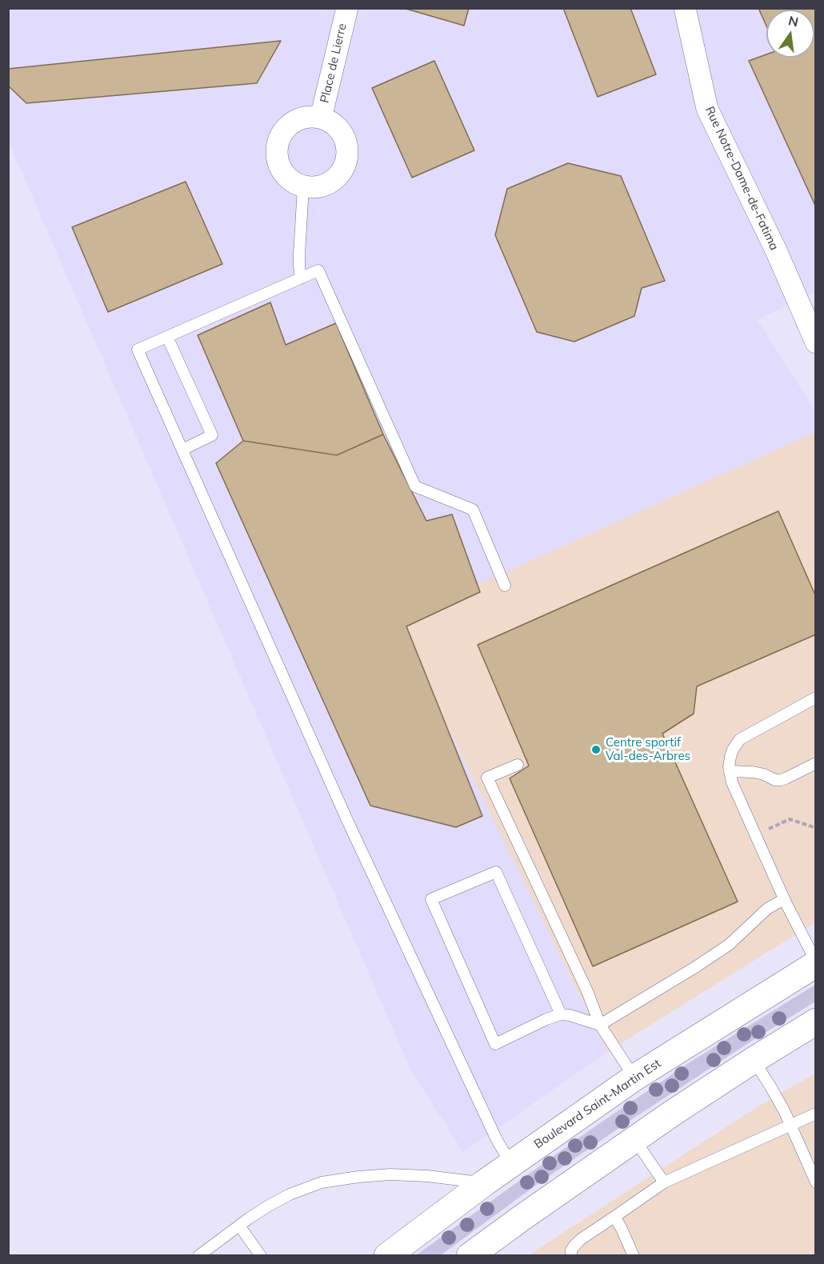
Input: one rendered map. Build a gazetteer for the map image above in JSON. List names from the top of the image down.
{
  "streets": {
    "main road": ["Boulevard Saint-Martin Est"],
    "street": ["Place de Lierre", "Rue Notre-Dame-de-Fatima"]
  },
  "places": ["Centre sportif Val-des-Arbres"],
  "north": "top"
}
